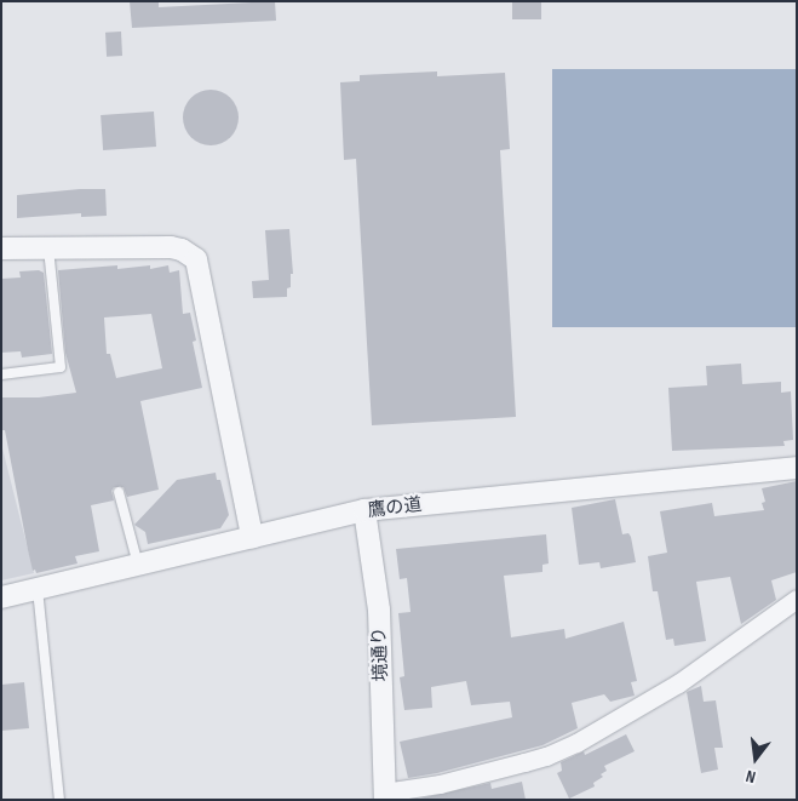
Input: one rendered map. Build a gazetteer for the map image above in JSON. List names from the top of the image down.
{
  "streets": {
    "street": ["鷹の道", "境通り"]
  },
  "crossings": [
    ["鷹の道", "境通り"]
  ],
  "north": "bottom"
}
